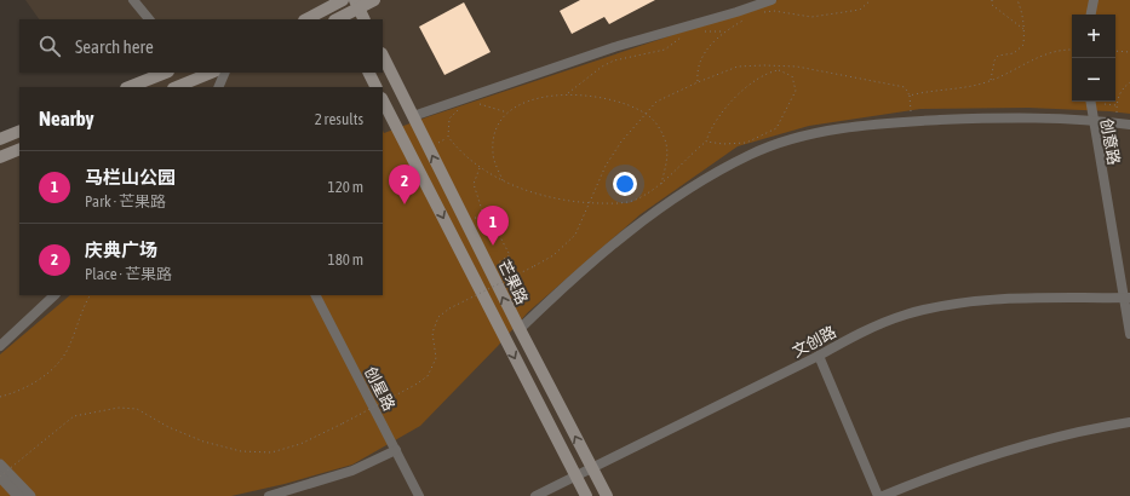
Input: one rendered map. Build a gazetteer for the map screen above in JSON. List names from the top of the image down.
{
  "streets": {
    "main road": ["芒果路"],
    "street": ["创意路", "文创路", "创星路"]
  },
  "crossings": [
    ["创意路", "文创路"],
    ["芒果路", "文创路"]
  ],
  "page": {
    "map_buttons": ["+", "−"],
    "search": "Search here",
    "heading": ["Nearby", "2 results"],
    "list": [
      {
        "mark": "1",
        "name": "马栏山公园",
        "note": "Park · 芒果路",
        "value": "120 m"
      },
      {
        "mark": "2",
        "name": "庆典广场",
        "note": "Place · 芒果路",
        "value": "180 m"
      }
    ],
    "pins": ["2", "1"]
  }
}
